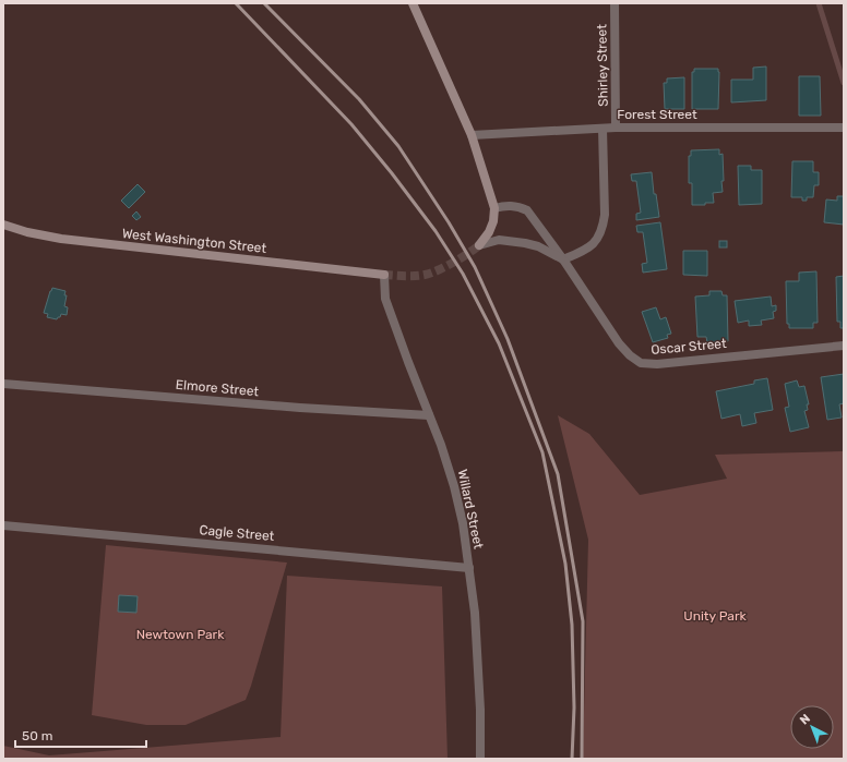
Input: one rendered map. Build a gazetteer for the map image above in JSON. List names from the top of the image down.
{
  "streets": {
    "street": [
      "Shirley Street",
      "Forest Street",
      "West Washington Street",
      "Oscar Street",
      "Elmore Street",
      "Willard Street",
      "Cagle Street"
    ]
  },
  "crossings": [
    ["Shirley Street", "Forest Street"],
    ["West Washington Street", "Willard Street"],
    ["Elmore Street", "Willard Street"],
    ["Willard Street", "Cagle Street"]
  ],
  "parks": ["Unity Park", "Newtown Park"],
  "scale_bar": "50 m",
  "north": "top left"
}
